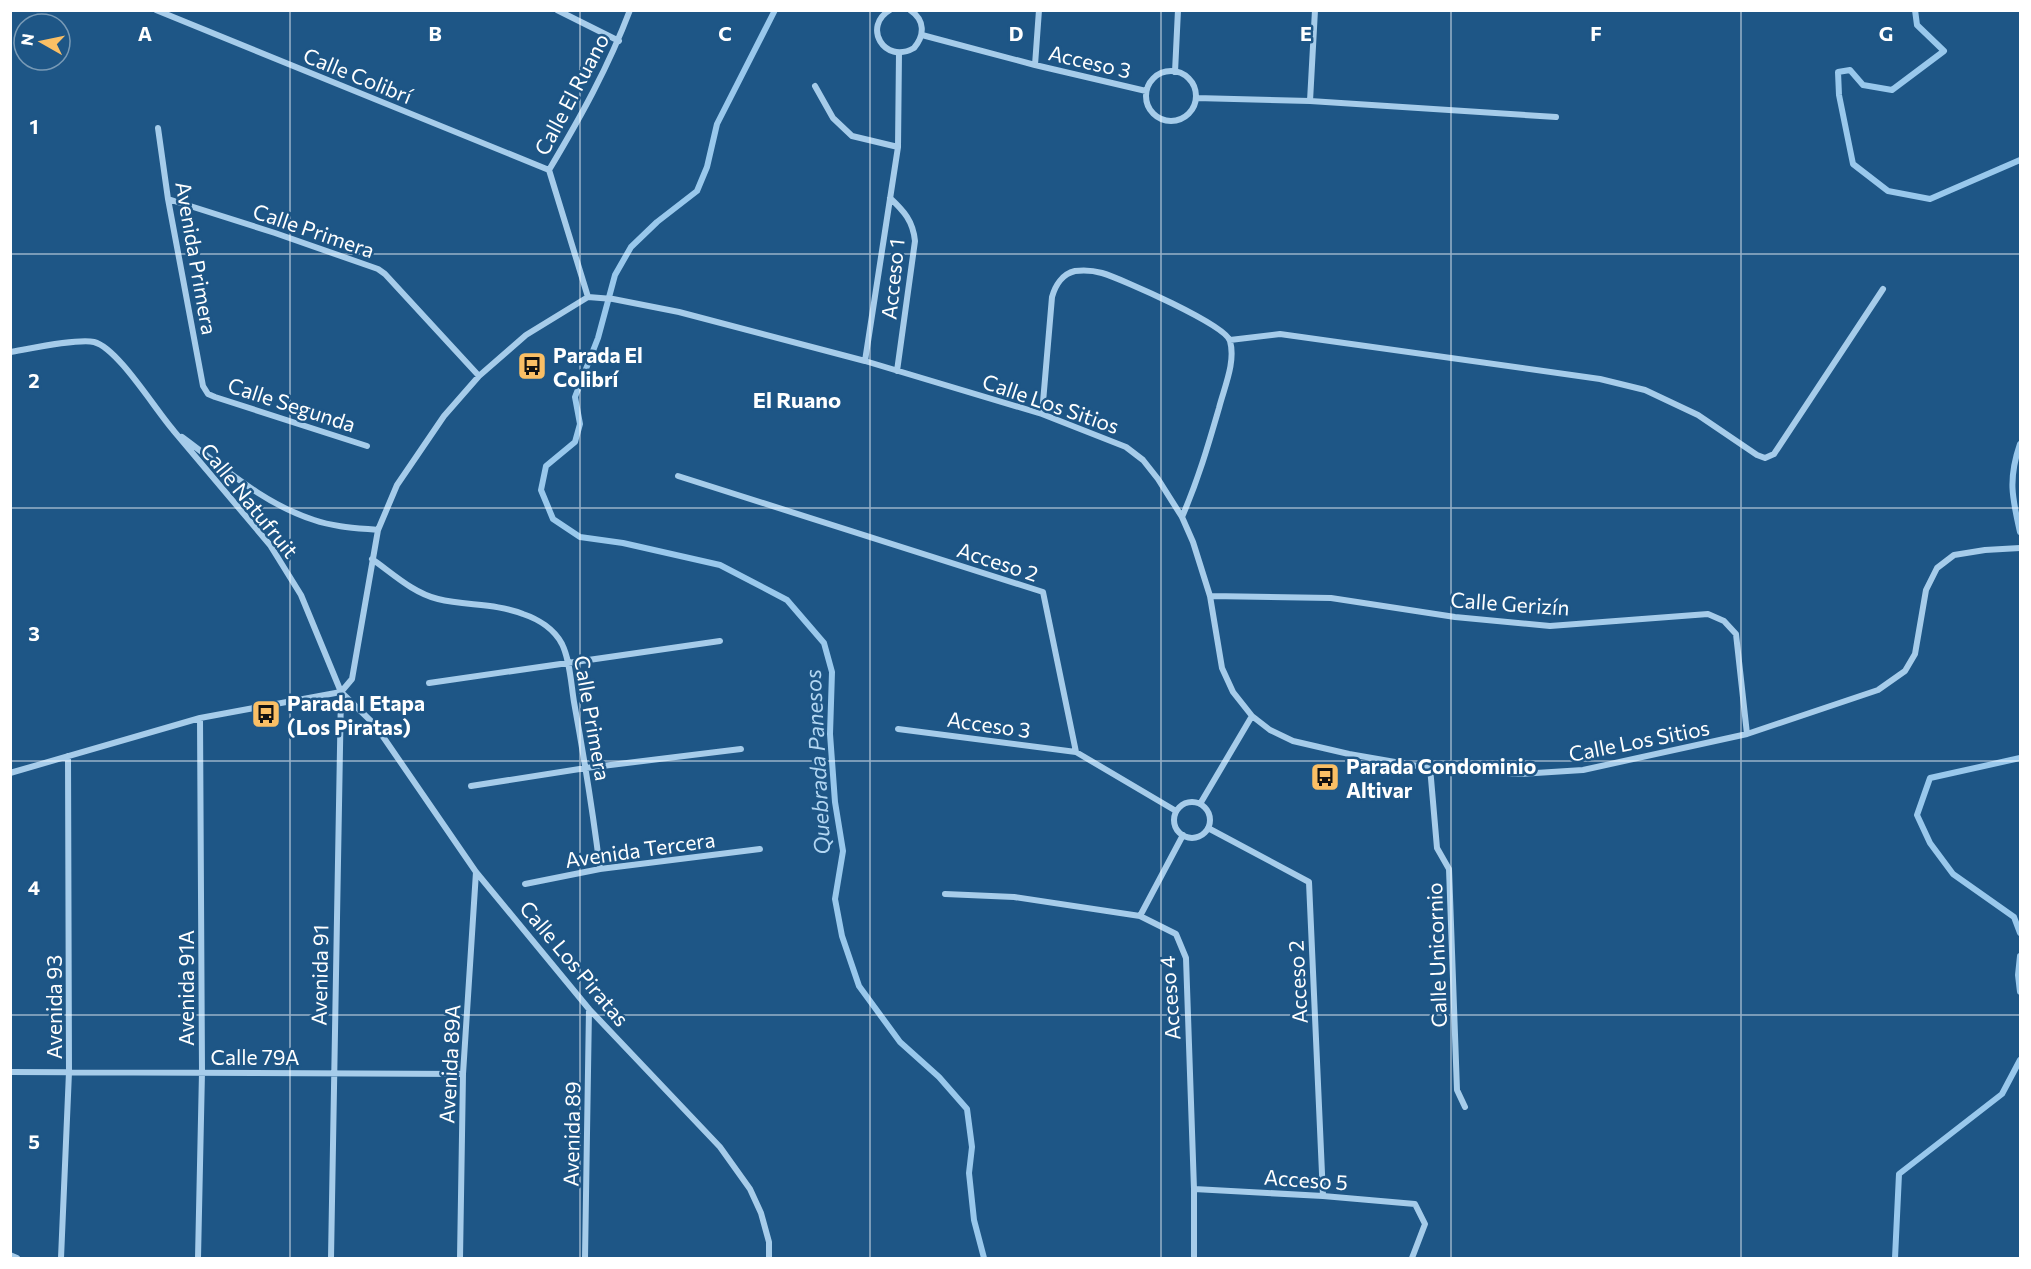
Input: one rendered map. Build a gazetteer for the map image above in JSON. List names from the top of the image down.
{
  "streets": {
    "street": [
      "Acceso 3",
      "Calle Colibrí",
      "Calle El Ruano",
      "Calle Primera",
      "Avenida Primera",
      "Acceso 1",
      "Calle Los Sitios",
      "Calle Segunda",
      "Calle Natufruit",
      "Acceso 2",
      "Calle Gerizín",
      "Avenida Tercera",
      "Calle Unicornio",
      "Calle Los Piratas",
      "Avenida 91",
      "Avenida 91A",
      "Acceso 4",
      "Avenida 93",
      "Calle 79A",
      "Avenida 89A",
      "Avenida 89",
      "Acceso 5"
    ]
  },
  "crossings": [
    ["Acceso 3", "Acceso 2"],
    ["Calle Colibrí", "Calle El Ruano"],
    ["Calle El Ruano", "Calle Los Sitios"],
    ["Calle Primera", "Avenida Primera"],
    ["Calle Primera", "Avenida Tercera"],
    ["Avenida Primera", "Calle Segunda"],
    ["Acceso 1", "Calle Los Sitios"],
    ["Calle Los Sitios", "Calle Gerizín"],
    ["Calle Los Sitios", "Calle Unicornio"],
    ["Calle Natufruit", "Calle Los Piratas"],
    ["Calle Natufruit", "Avenida 91"],
    ["Acceso 2", "Acceso 5"],
    ["Calle Los Piratas", "Avenida 91"],
    ["Calle Los Piratas", "Avenida 89A"],
    ["Calle Los Piratas", "Avenida 89"],
    ["Avenida 91", "Calle 79A"],
    ["Avenida 91A", "Calle 79A"],
    ["Acceso 4", "Acceso 5"],
    ["Avenida 93", "Calle 79A"],
    ["Calle 79A", "Avenida 89A"]
  ],
  "districts": ["El Ruano"],
  "water": ["Quebrada Panesos"],
  "places": {
    "bus stop": ["Parada El Colibrí", "Parada I Etapa (Los Piratas)", "Parada Condominio Altivar"]
  },
  "north": "left",
  "grid": {
    "columns": [
      "A",
      "B",
      "C",
      "D",
      "E",
      "F",
      "G"
    ],
    "rows": [
      "1",
      "2",
      "3",
      "4",
      "5"
    ]
  }
}
